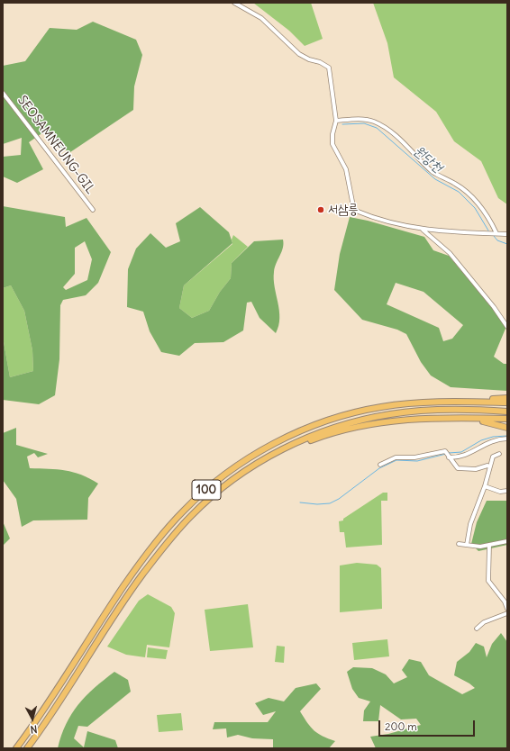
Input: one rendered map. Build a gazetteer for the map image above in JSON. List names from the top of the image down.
{
  "streets": {
    "highway": ["100"],
    "street": ["SEOSAMNEUNG-GIL"]
  },
  "water": ["원당천"],
  "places": ["서삼릉"],
  "scale_bar": "200 m",
  "north": "bottom"
}
